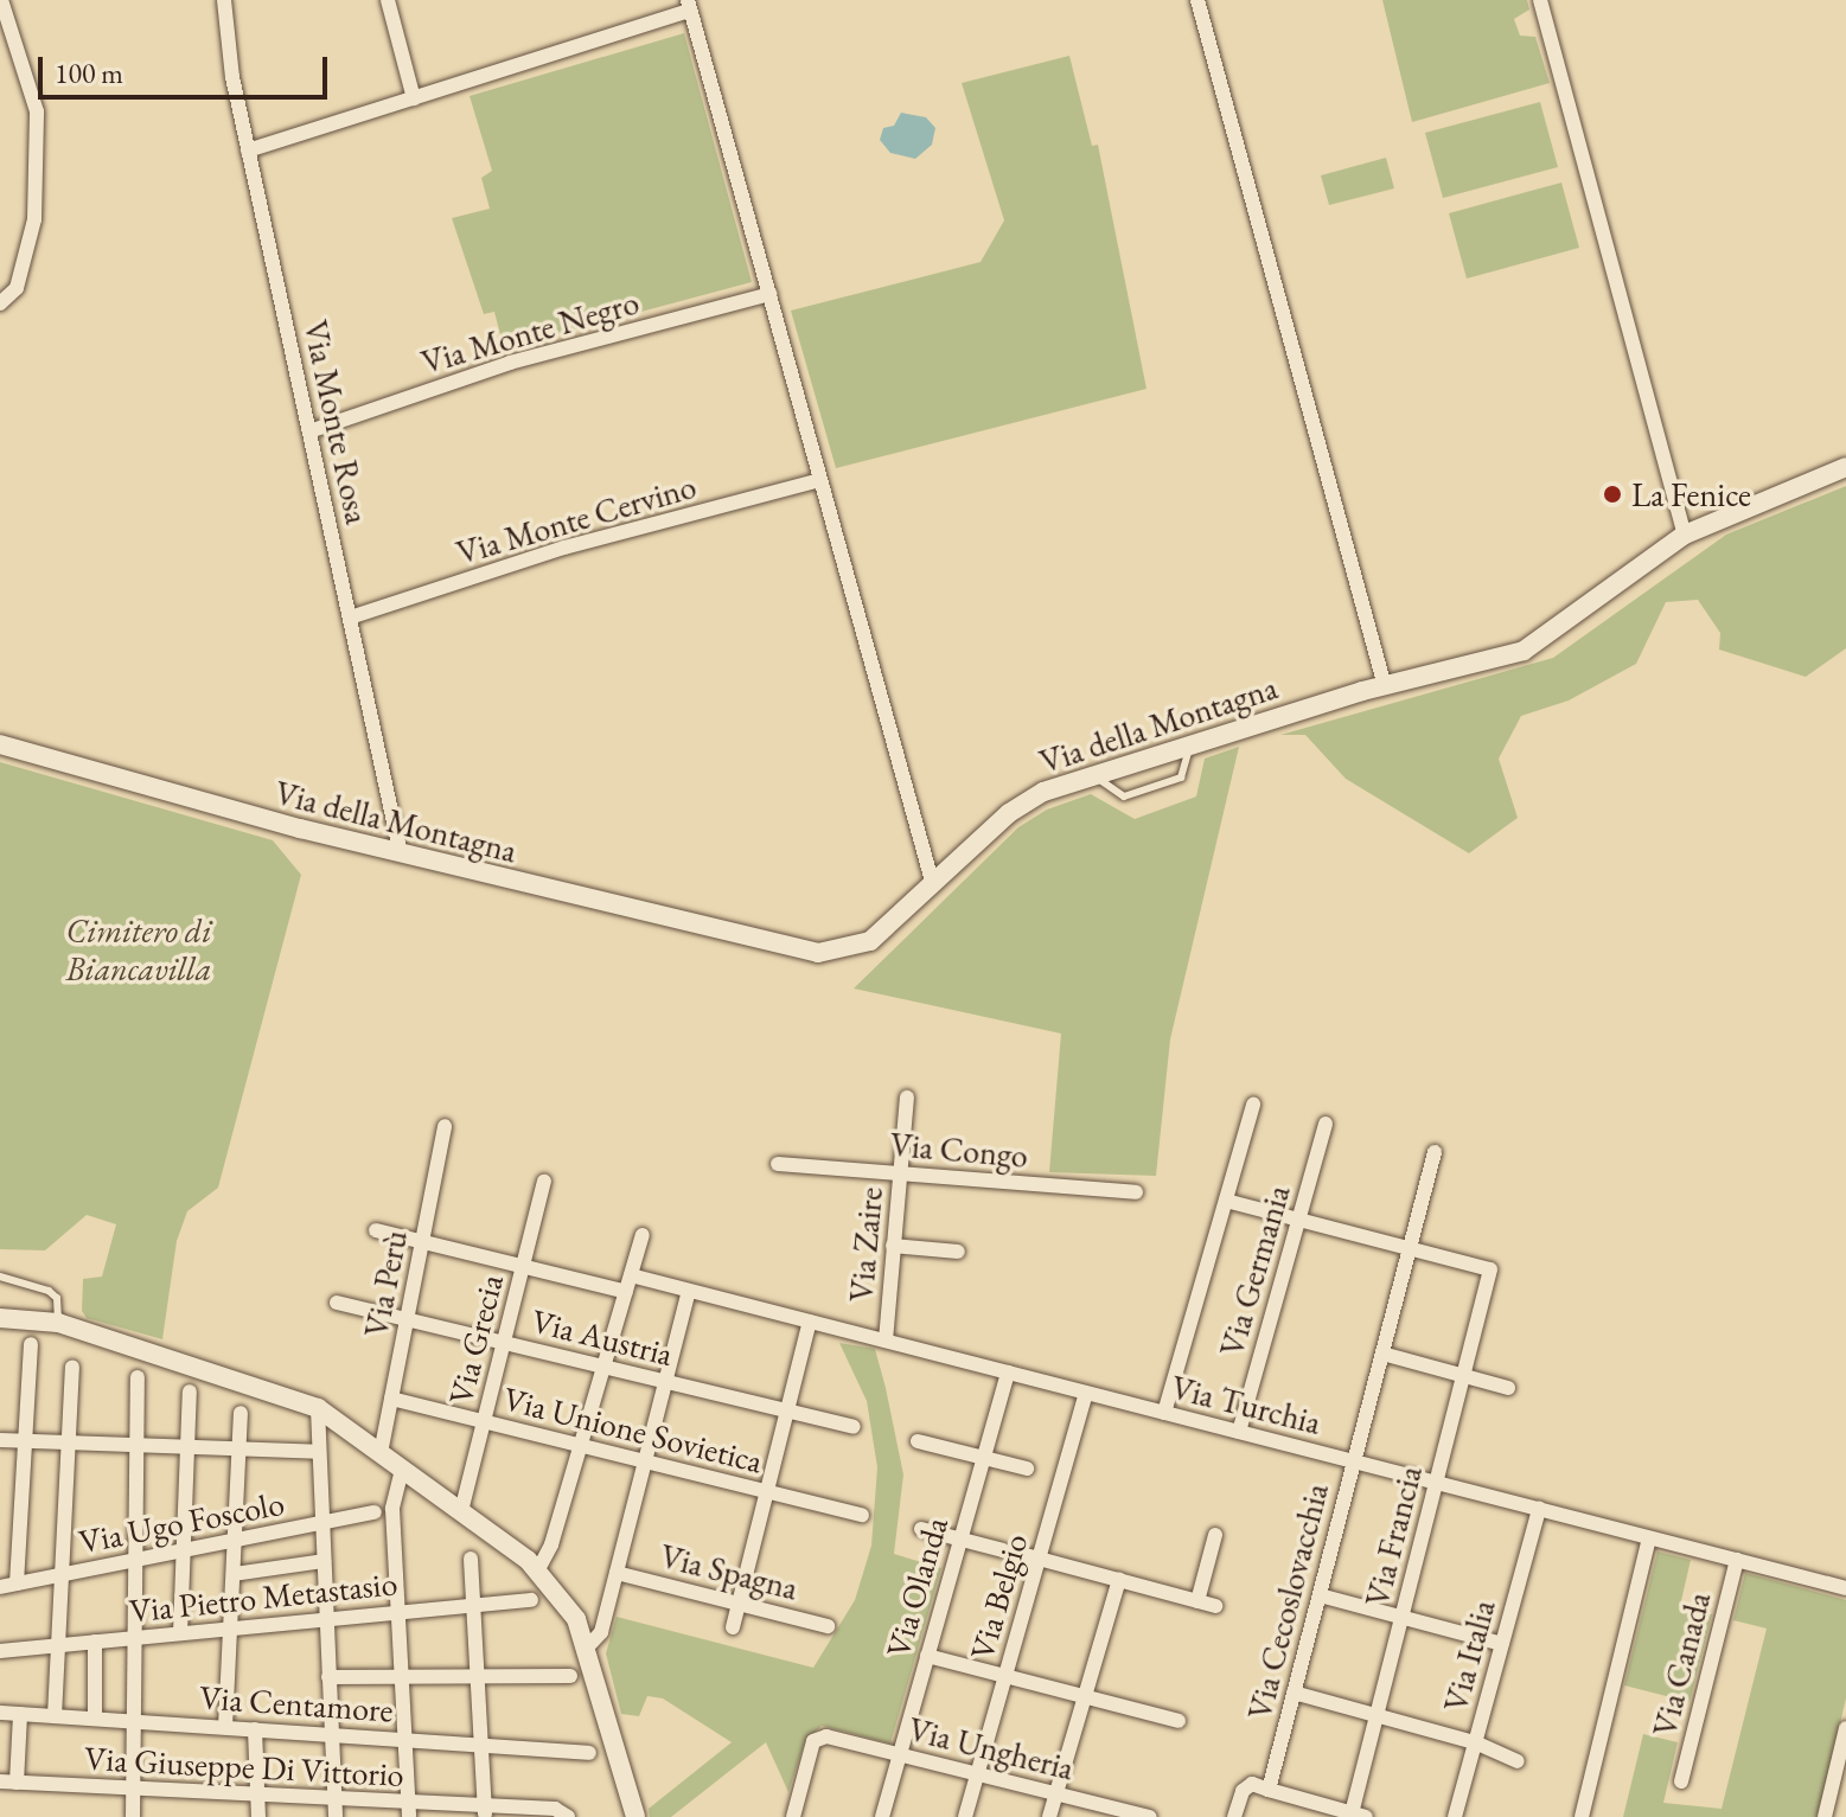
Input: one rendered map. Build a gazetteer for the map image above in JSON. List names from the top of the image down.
{
  "streets": {
    "street": [
      "Via Monte Negro",
      "Via Monte Rosa",
      "Via Monte Cervino",
      "Via della Montagna",
      "Via Congo",
      "Via Zaire",
      "Via Germania",
      "Via Perù",
      "Via Austria",
      "Via Grecia",
      "Via Turchia",
      "Via Unione Sovietica",
      "Via Ugo Foscolo",
      "Via Francia",
      "Via Spagna",
      "Via Olanda",
      "Via Pietro Metastasio",
      "Via Belgio",
      "Via Cecoslovacchia",
      "Via Italia",
      "Via Canada",
      "Via Centamore",
      "Via Ungheria",
      "Via Giuseppe Di Vittorio"
    ]
  },
  "crossings": [
    ["Via Monte Negro", "Via Monte Rosa"],
    ["Via Monte Rosa", "Via Monte Cervino"],
    ["Via Monte Rosa", "Via della Montagna"],
    ["Via Congo", "Via Zaire"],
    ["Via Zaire", "Via Turchia"],
    ["Via Germania", "Via Turchia"],
    ["Via Perù", "Via Austria"],
    ["Via Perù", "Via Unione Sovietica"],
    ["Via Austria", "Via Grecia"],
    ["Via Grecia", "Via Unione Sovietica"],
    ["Via Turchia", "Via Francia"],
    ["Via Turchia", "Via Olanda"],
    ["Via Turchia", "Via Belgio"],
    ["Via Turchia", "Via Cecoslovacchia"],
    ["Via Turchia", "Via Italia"],
    ["Via Turchia", "Via Canada"],
    ["Via Francia", "Via Cecoslovacchia"],
    ["Via Olanda", "Via Ungheria"],
    ["Via Belgio", "Via Ungheria"]
  ],
  "parks": ["Cimitero di Biancavilla"],
  "places": ["La Fenice"],
  "scale_bar": "100 m"
}
